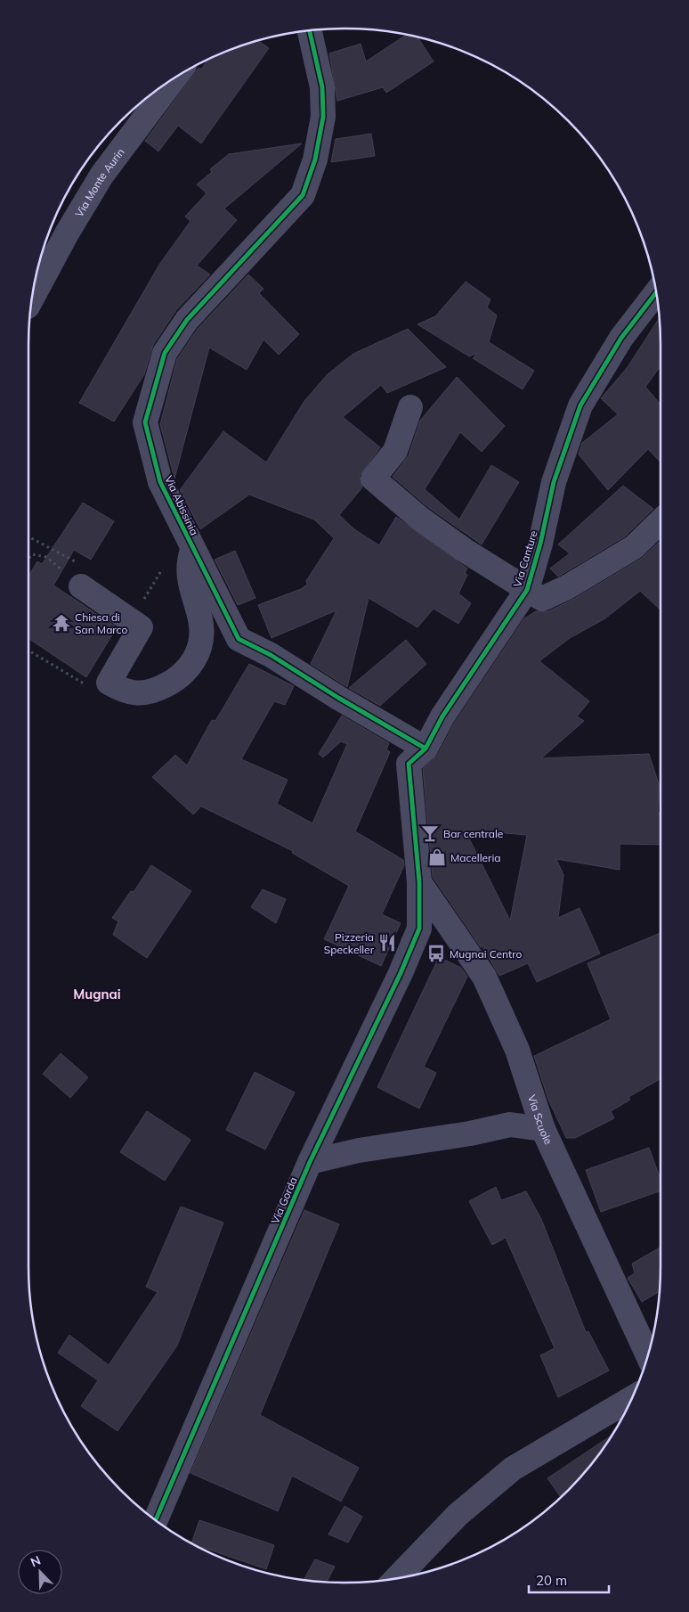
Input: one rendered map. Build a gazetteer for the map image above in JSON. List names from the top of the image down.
{
  "streets": {
    "street": [
      "Via Monte Aurin",
      "Via Abissinia",
      "Via Canture",
      "Via Scuole",
      "Via Gorda"
    ]
  },
  "crossings": [
    ["Via Abissinia", "Via Canture"],
    ["Via Canture", "Via Scuole"],
    ["Via Canture", "Via Gorda"],
    ["Via Scuole", "Via Gorda"]
  ],
  "districts": ["Mugnai"],
  "places": {
    "temple": ["Chiesa di San Marco"],
    "bar": ["Bar centrale"],
    "shop": ["Macelleria"],
    "restaurant": ["Pizzeria Speckeller"],
    "bus stop": ["Mugnai Centro"]
  },
  "scale_bar": "20 m",
  "north": "top left"
}
